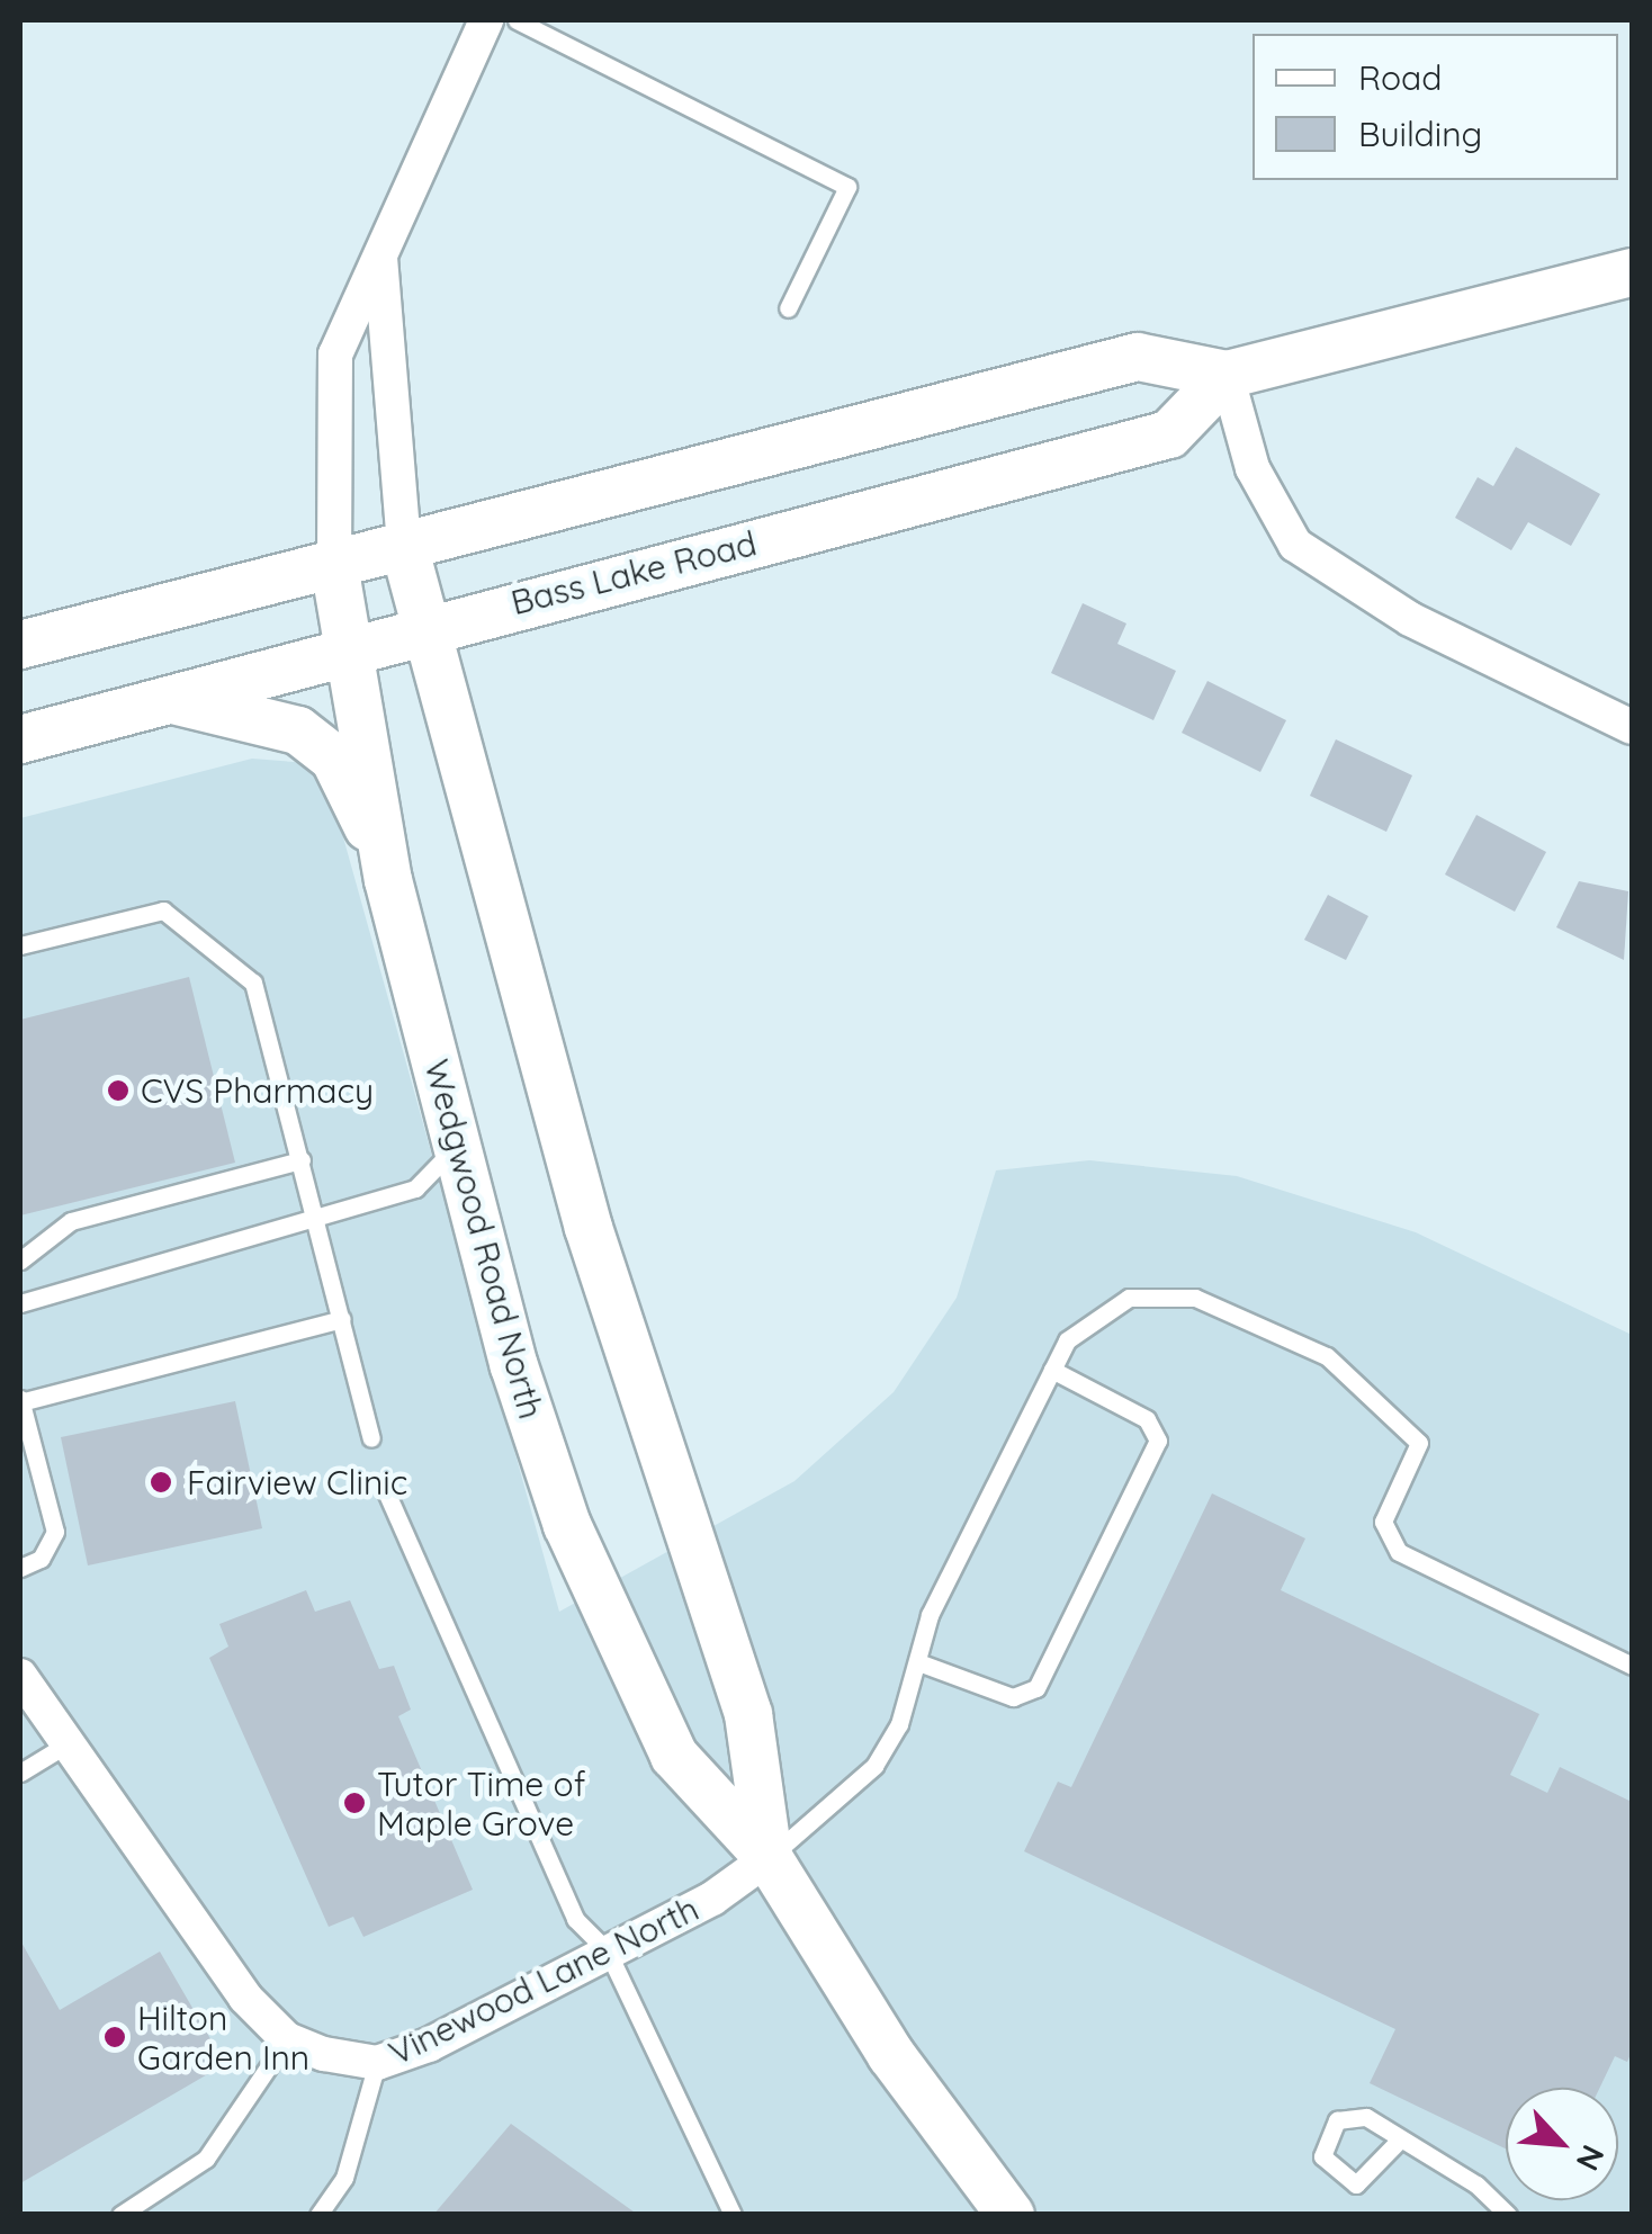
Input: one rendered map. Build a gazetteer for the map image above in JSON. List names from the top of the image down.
{
  "streets": {
    "main road": ["Bass Lake Road", "Wedgwood Road North"],
    "street": ["Vinewood Lane North"]
  },
  "crossings": [
    ["Bass Lake Road", "Wedgwood Road North"],
    ["Wedgwood Road North", "Vinewood Lane North"]
  ],
  "places": [
    "CVS Pharmacy",
    "Fairview Clinic",
    "Tutor Time of Maple Grove",
    "Hilton Garden Inn"
  ],
  "legend": ["Road", "Building"],
  "north": "bottom right"
}
